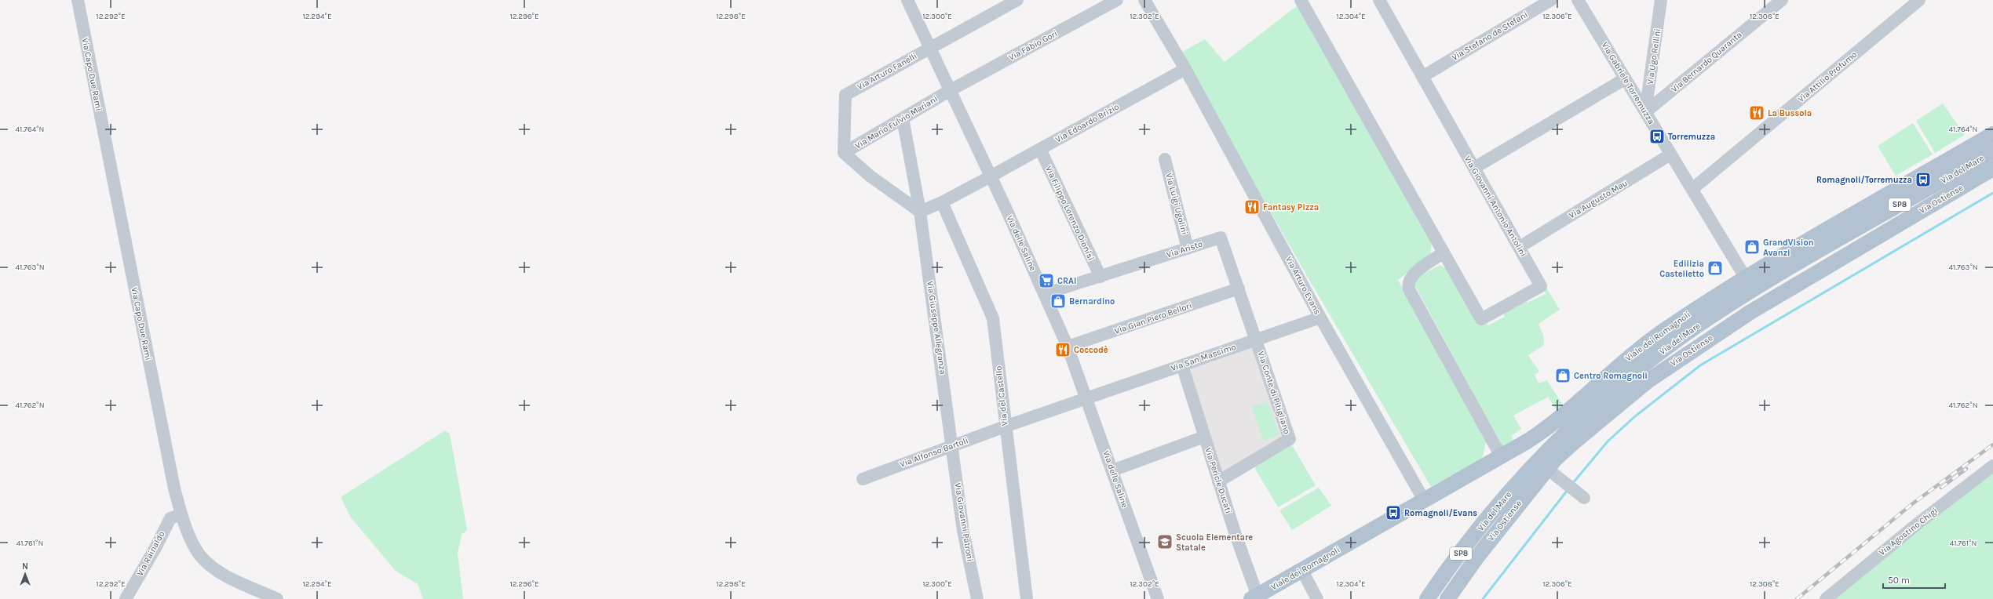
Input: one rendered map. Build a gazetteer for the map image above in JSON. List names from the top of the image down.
{
  "streets": {
    "main road": [
      "Via del Mare",
      "Via Ostiense",
      "SP8",
      "Viale dei Romagnoli"
    ],
    "street": [
      "Via Stefano de Stefani",
      "Via Fabio Gori",
      "Via Ugo Rellini",
      "Via Bernardo Quaranta",
      "Via Arturo Fanelli",
      "Via Capo Due Rami",
      "Via Attilio Profumo",
      "Via Gabriele Torremuzza",
      "Via Mario Fulvio Mariani",
      "Via Edoardo Brizio",
      "Via Augusto Mau",
      "Via Luigi Ugolini",
      "Via Giovanni Antonio Antolini",
      "Via Filippo Lorenzo Dionisi",
      "Via delle Saline",
      "Via Aristo",
      "Via Arturo Evans",
      "Via Gian Piero Bellori",
      "Via Giuseppe Allegranza",
      "Via San Massimo",
      "Via Conte di Pitigliano",
      "Via del Castello",
      "Via Alfonso Bartoli",
      "Via Pericle Ducati",
      "Via Giovanni Patroni",
      "Via Agostino Chigi",
      "Via Rainaldo"
    ]
  },
  "crossings": [
    ["Via Fabio Gori", "Via Mario Fulvio Mariani"],
    ["Via Fabio Gori", "Via delle Saline"],
    ["Via Ugo Rellini", "Via Bernardo Quaranta"],
    ["Via Ugo Rellini", "Via Gabriele Torremuzza"],
    ["Via Bernardo Quaranta", "Via Gabriele Torremuzza"],
    ["Via Arturo Fanelli", "Via Mario Fulvio Mariani"],
    ["Via Arturo Fanelli", "Via delle Saline"],
    ["Via Capo Due Rami", "Via Rainaldo"],
    ["Via Attilio Profumo", "Via Gabriele Torremuzza"],
    ["Via Gabriele Torremuzza", "Via Augusto Mau"],
    ["Via Gabriele Torremuzza", "Viale dei Romagnoli"],
    ["Via Mario Fulvio Mariani", "Via delle Saline"],
    ["Via Mario Fulvio Mariani", "Via Giuseppe Allegranza"],
    ["Via Edoardo Brizio", "Via Filippo Lorenzo Dionisi"],
    ["Via Edoardo Brizio", "Via delle Saline"],
    ["Via Edoardo Brizio", "Via Arturo Evans"],
    ["Via Edoardo Brizio", "Via Giuseppe Allegranza"],
    ["Via Edoardo Brizio", "Via del Castello"],
    ["Via Luigi Ugolini", "Via Aristo"],
    ["Via Filippo Lorenzo Dionisi", "Via Aristo"],
    ["Via delle Saline", "Via Aristo"],
    ["Via delle Saline", "Via Gian Piero Bellori"],
    ["Via delle Saline", "Via San Massimo"],
    ["Via Aristo", "Via Gian Piero Bellori"],
    ["Via Aristo", "Via San Massimo"],
    ["Via Aristo", "Via Conte di Pitigliano"],
    ["Via Arturo Evans", "Viale dei Romagnoli"],
    ["Via Arturo Evans", "Via San Massimo"],
    ["Via Giuseppe Allegranza", "Via Alfonso Bartoli"],
    ["Via Giuseppe Allegranza", "Via Giovanni Patroni"],
    ["Viale dei Romagnoli", "Via Pericle Ducati"],
    ["Via San Massimo", "Via Conte di Pitigliano"],
    ["Via San Massimo", "Via del Castello"],
    ["Via San Massimo", "Via Alfonso Bartoli"],
    ["Via San Massimo", "Via Pericle Ducati"],
    ["Via Conte di Pitigliano", "Via Pericle Ducati"],
    ["Via del Castello", "Via Alfonso Bartoli"],
    ["Via Alfonso Bartoli", "Via Giovanni Patroni"]
  ],
  "places": {
    "restaurant": ["La Bussola", "Fantasy Pizza", "Coccodè"],
    "bus stop": ["Torremuzza", "Romagnoli/Torremuzza", "Romagnoli/Evans"],
    "shop": [
      "GrandVision Avanzi",
      "Edilizia Castelletto",
      "Bernardino",
      "Centro Romagnoli"
    ],
    "supermarket": ["CRAI"],
    "school or university": ["Scuola Elementare Statale"]
  },
  "scale_bar": "50 m",
  "north": "top",
  "coordinates": [
    "12.292°E",
    "12.294°E",
    "12.296°E",
    "12.298°E",
    "12.300°E",
    "12.302°E",
    "12.304°E",
    "12.306°E",
    "12.308°E",
    "41.764°N",
    "41.763°N",
    "41.762°N",
    "41.761°N"
  ]
}
